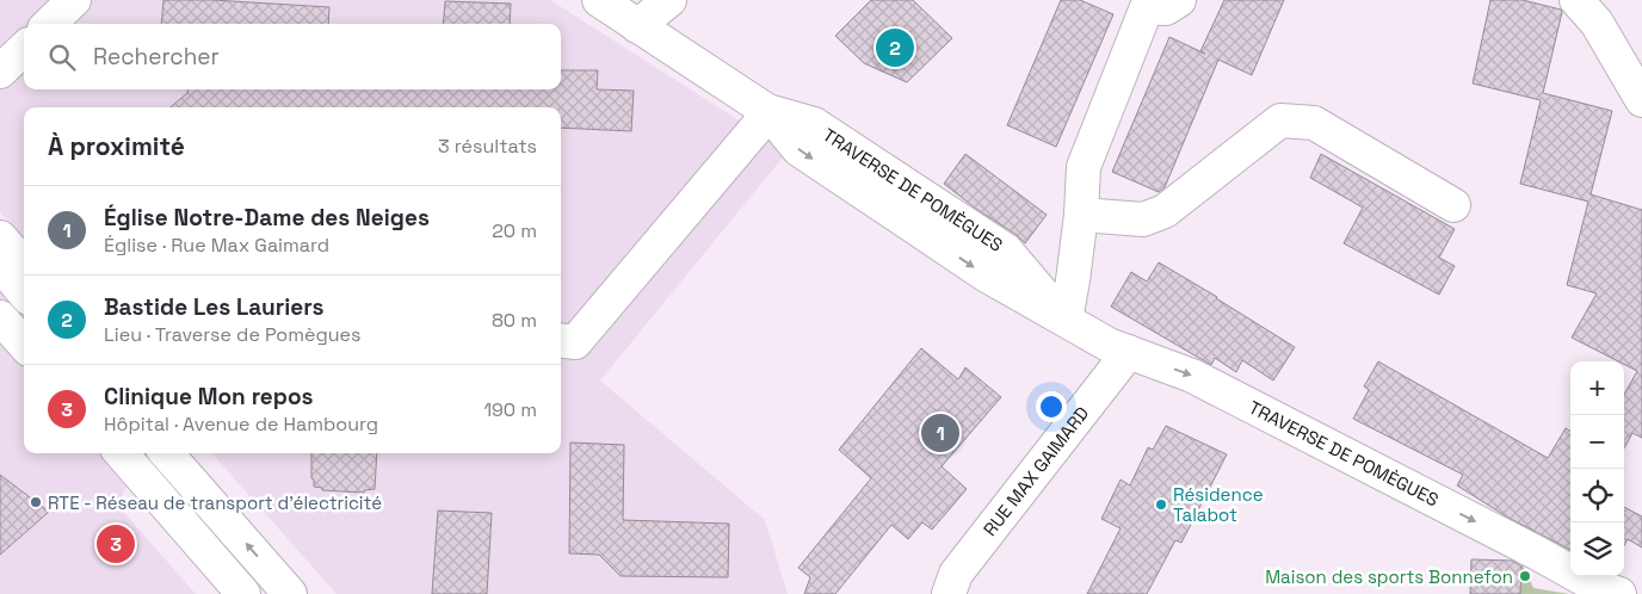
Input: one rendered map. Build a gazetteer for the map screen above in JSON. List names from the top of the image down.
{
  "streets": {
    "street": ["TRAVERSE DE POMÈGUES", "RUE MAX GAIMARD"]
  },
  "crossings": [
    ["TRAVERSE DE POMÈGUES", "RUE MAX GAIMARD"]
  ],
  "one_way": ["TRAVERSE DE POMÈGUES"],
  "places": ["RTE - Réseau de transport d'électricité", "Résidence Talabot", "Maison des sports Bonnefon"],
  "page": {
    "search": "Rechercher",
    "pins": ["2", "1", "3"],
    "heading": ["À proximité", "3 résultats"],
    "list": [
      {
        "mark": "1",
        "name": "Église Notre-Dame des Neiges",
        "note": "Église · Rue Max Gaimard",
        "value": "20 m"
      },
      {
        "mark": "2",
        "name": "Bastide Les Lauriers",
        "note": "Lieu · Traverse de Pomègues",
        "value": "80 m"
      },
      {
        "mark": "3",
        "name": "Clinique Mon repos",
        "note": "Hôpital · Avenue de Hambourg",
        "value": "190 m"
      }
    ],
    "map_buttons": ["+", "−"]
  }
}
